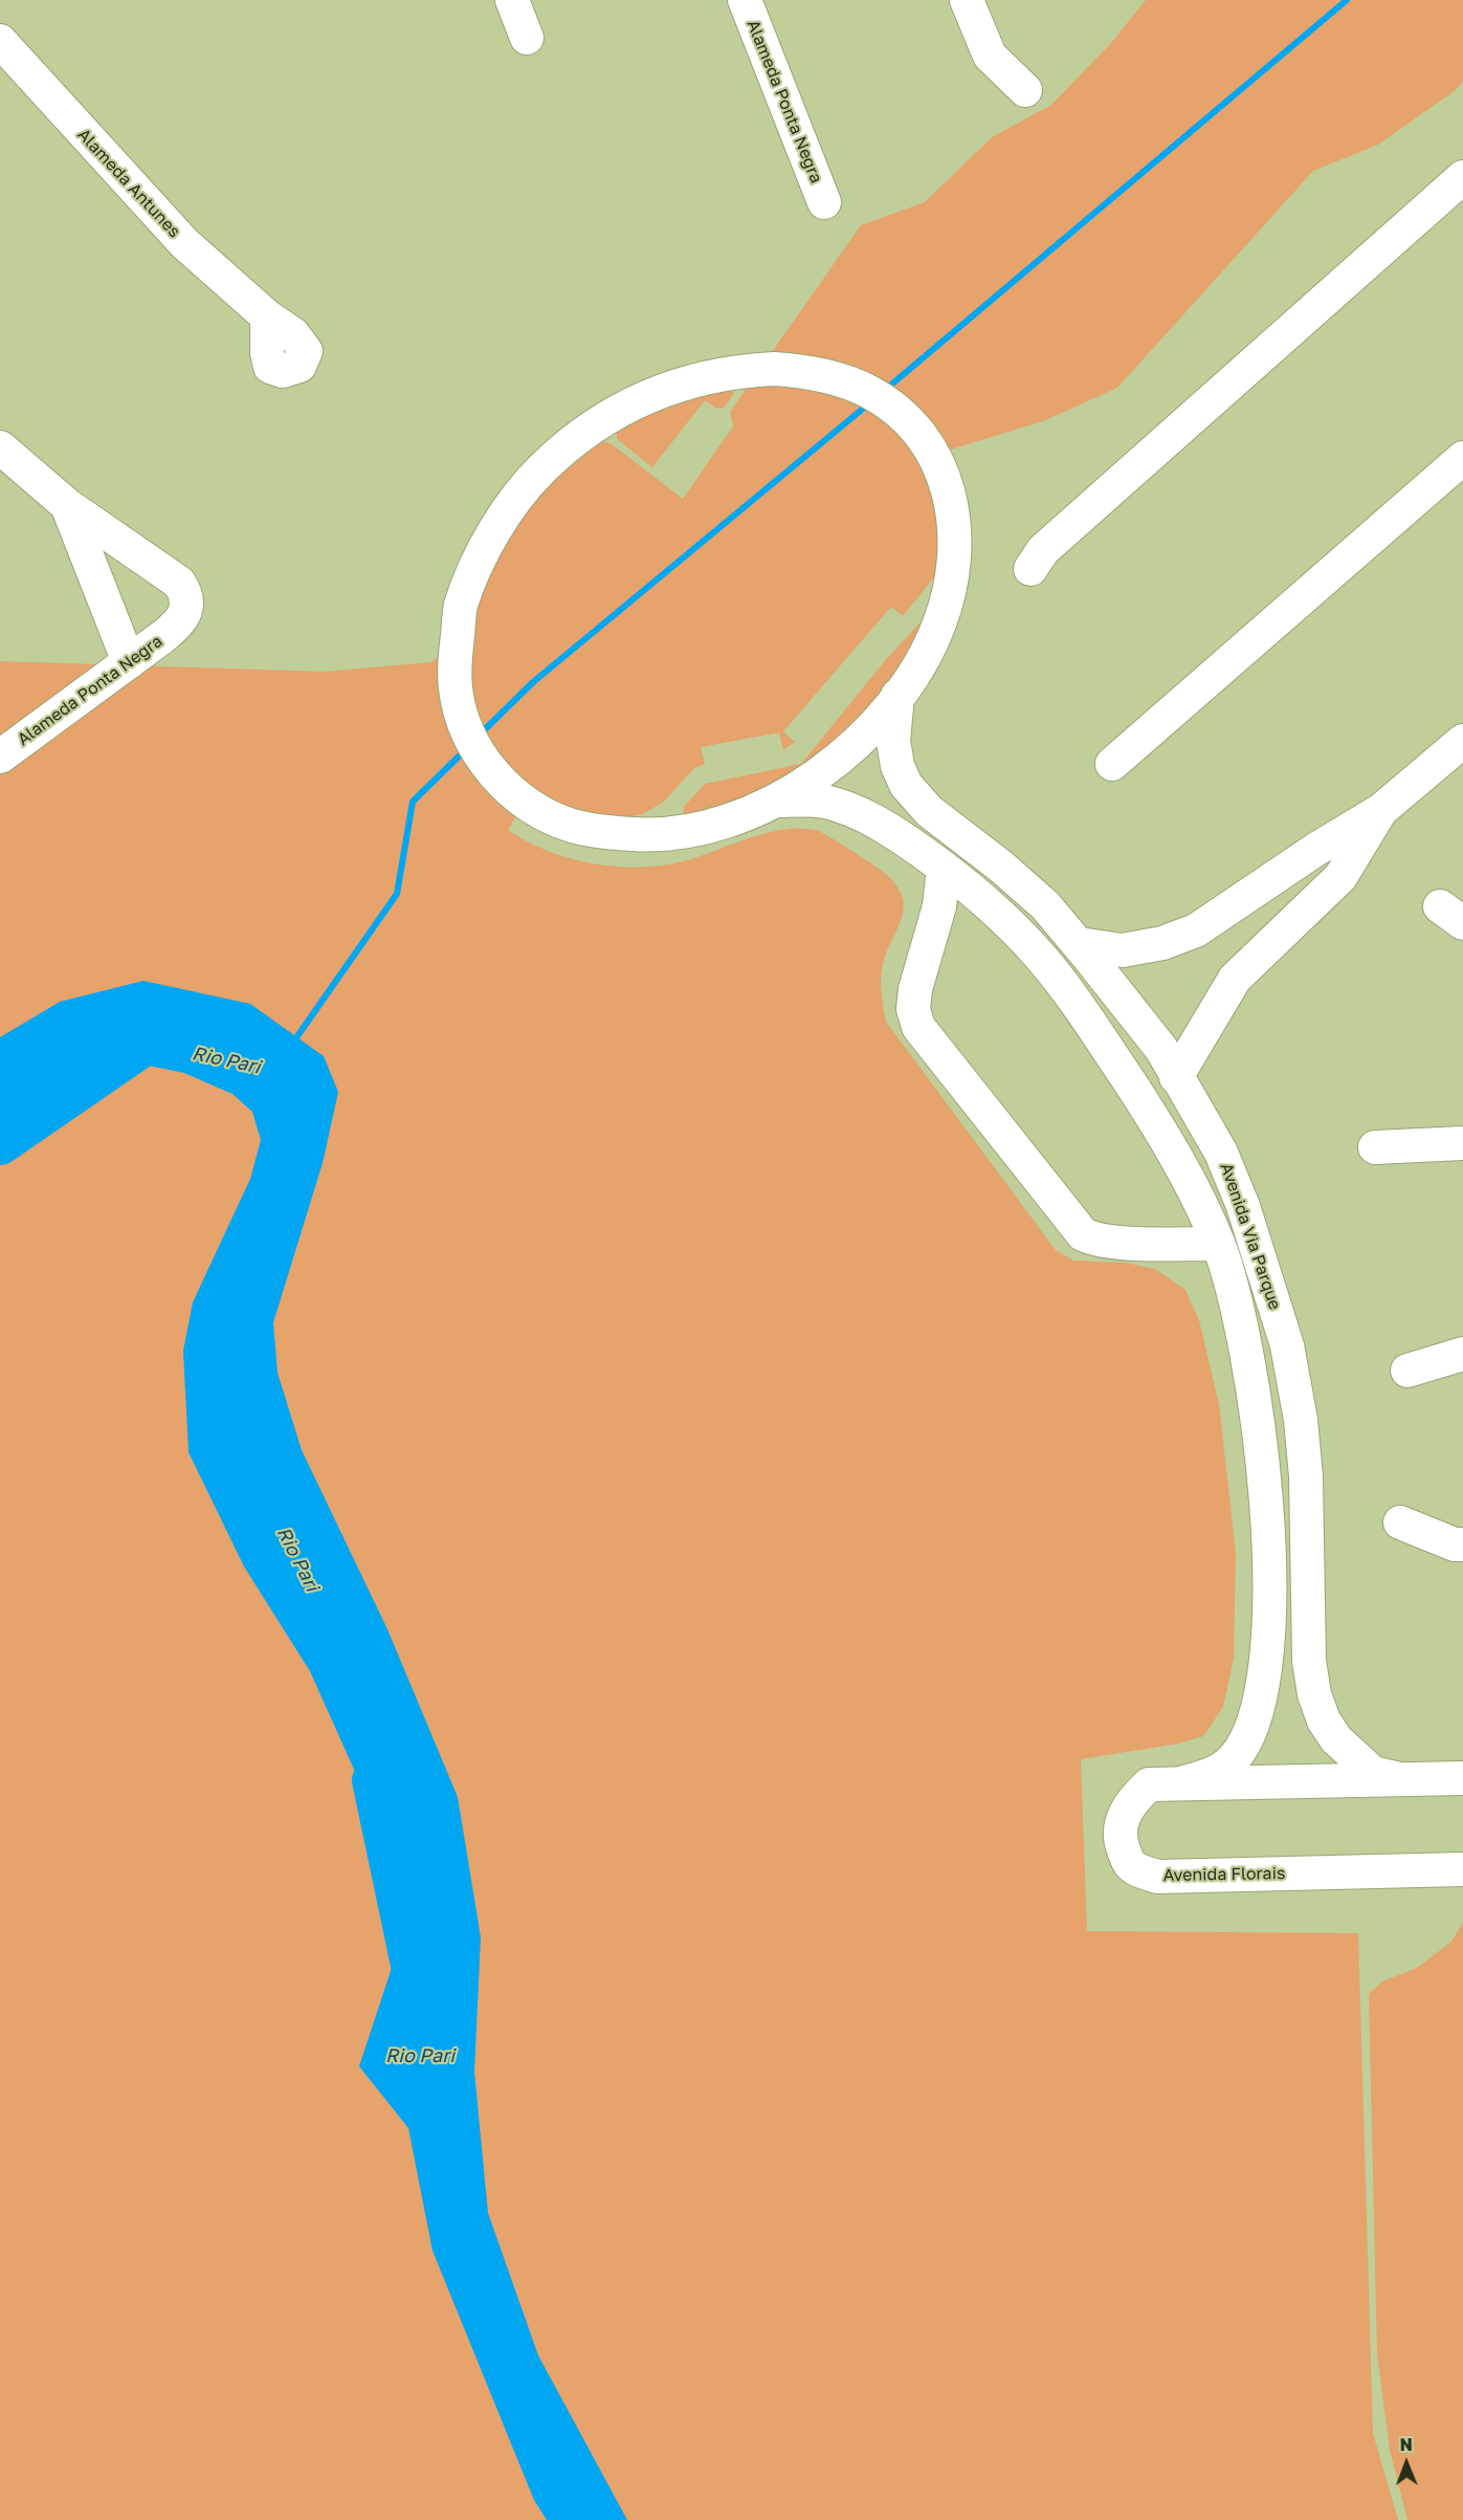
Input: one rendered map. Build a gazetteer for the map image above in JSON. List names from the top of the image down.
{
  "streets": {
    "street": [
      "Alameda Ponta Negra",
      "Alameda Antunes",
      "Avenida Via Parque",
      "Avenida Florais"
    ]
  },
  "crossings": [
    ["Avenida Via Parque", "Avenida Florais"]
  ],
  "water": ["Rio Pari"],
  "north": "top"
}
